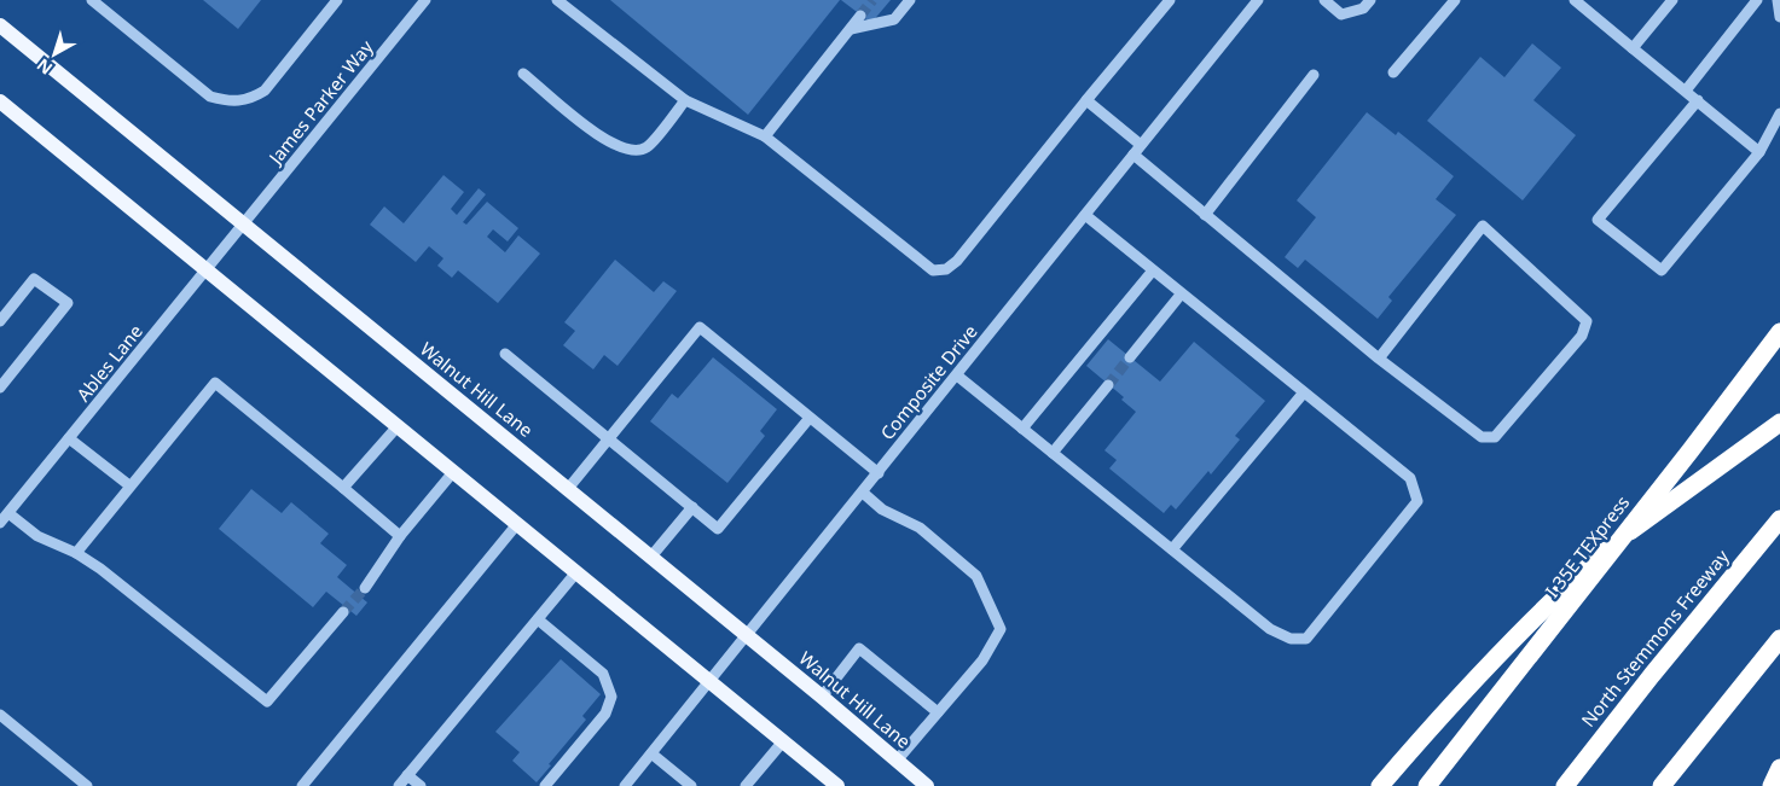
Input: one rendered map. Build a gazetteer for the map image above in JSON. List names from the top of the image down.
{
  "streets": {
    "highway": ["I 35E TEXpress", "North Stemmons Freeway"],
    "main road": ["Walnut Hill Lane"],
    "street": ["James Parker Way", "Ables Lane", "Composite Drive"]
  },
  "crossings": [
    ["James Parker Way", "Ables Lane"],
    ["James Parker Way", "Walnut Hill Lane"],
    ["Ables Lane", "Walnut Hill Lane"],
    ["Composite Drive", "Walnut Hill Lane"]
  ],
  "north": "bottom left"
}
